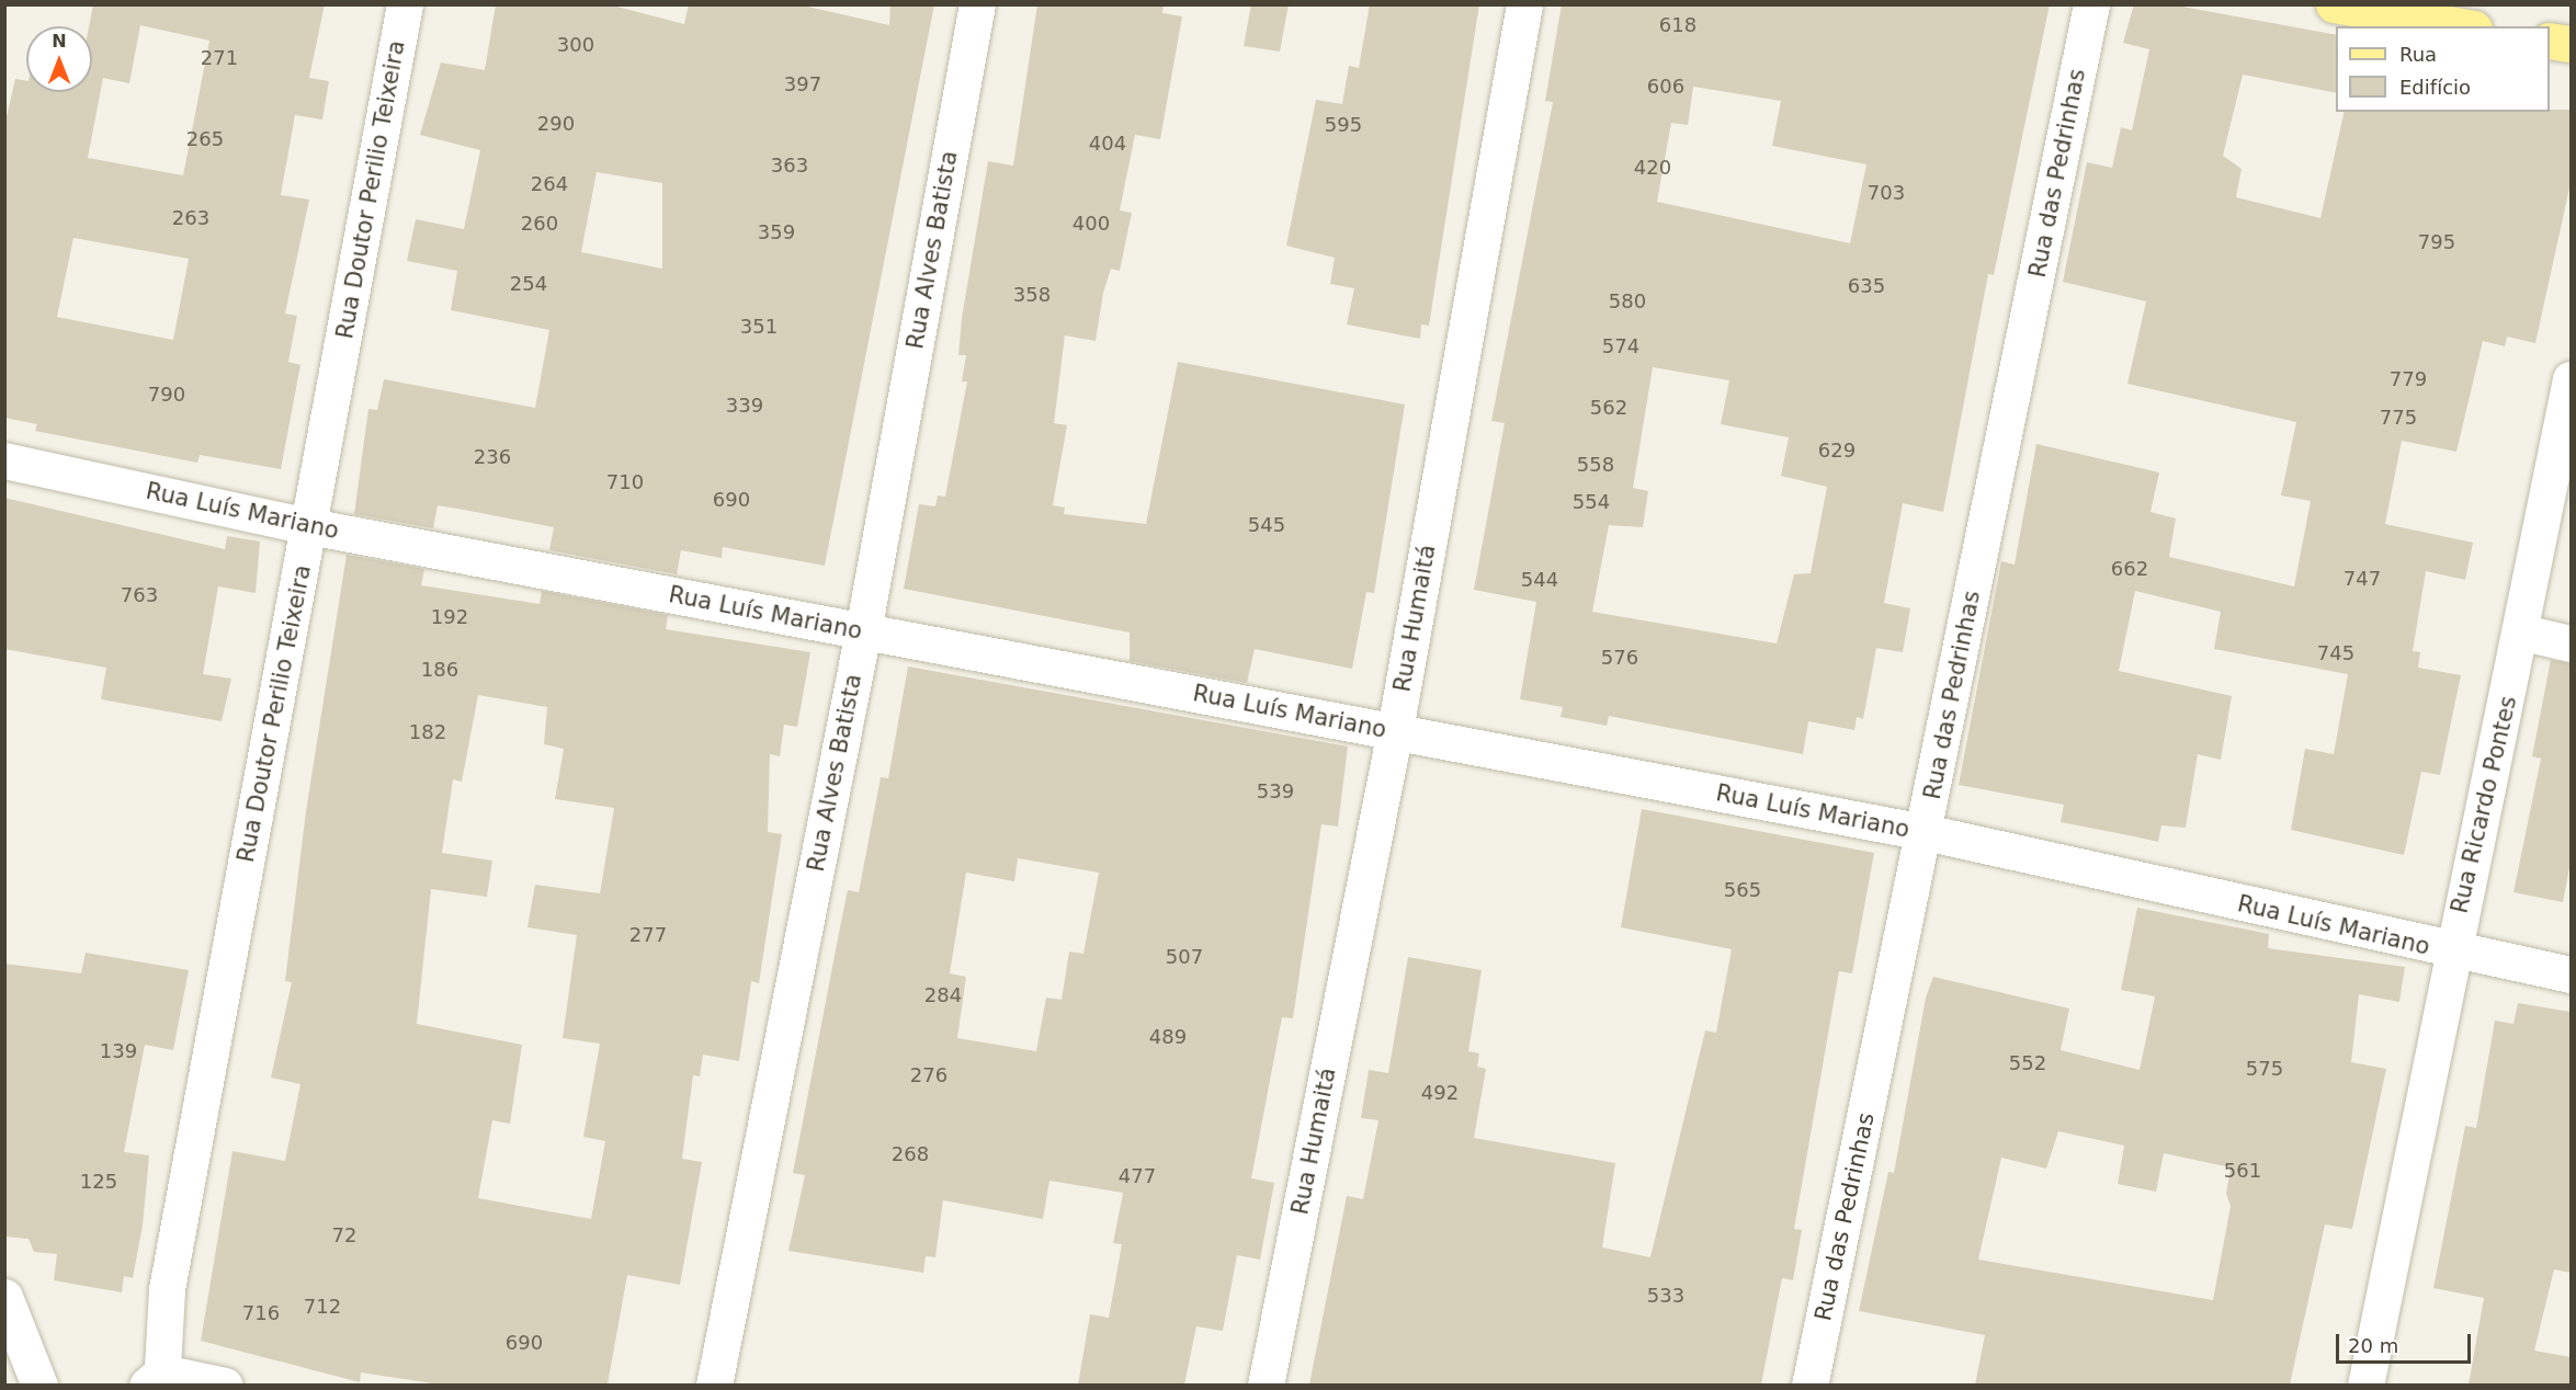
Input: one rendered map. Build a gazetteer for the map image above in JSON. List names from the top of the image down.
{
  "streets": {
    "street": [
      "Rua das Pedrinhas",
      "Rua Doutor Perilio Teixeira",
      "Rua Alves Batista",
      "Rua Luís Mariano",
      "Rua Humaitá",
      "Rua Ricardo Pontes"
    ]
  },
  "crossings": [
    ["Rua das Pedrinhas", "Rua Luís Mariano"],
    ["Rua Doutor Perilio Teixeira", "Rua Luís Mariano"],
    ["Rua Alves Batista", "Rua Luís Mariano"],
    ["Rua Luís Mariano", "Rua Humaitá"],
    ["Rua Luís Mariano", "Rua Ricardo Pontes"]
  ],
  "house_numbers": [
    "618",
    "300",
    "271",
    "397",
    "606",
    "290",
    "595",
    "265",
    "404",
    "363",
    "420",
    "264",
    "703",
    "263",
    "260",
    "400",
    "359",
    "795",
    "254",
    "635",
    "358",
    "580",
    "351",
    "574",
    "779",
    "790",
    "339",
    "562",
    "775",
    "629",
    "236",
    "558",
    "710",
    "690",
    "554",
    "545",
    "662",
    "747",
    "544",
    "763",
    "192",
    "745",
    "576",
    "186",
    "182",
    "539",
    "565",
    "277",
    "507",
    "284",
    "489",
    "139",
    "552",
    "575",
    "276",
    "492",
    "268",
    "561",
    "477",
    "125",
    "72",
    "533",
    "712",
    "716",
    "690"
  ],
  "legend": ["Rua", "Edifício"],
  "scale_bar": "20 m",
  "north": "top"
}
